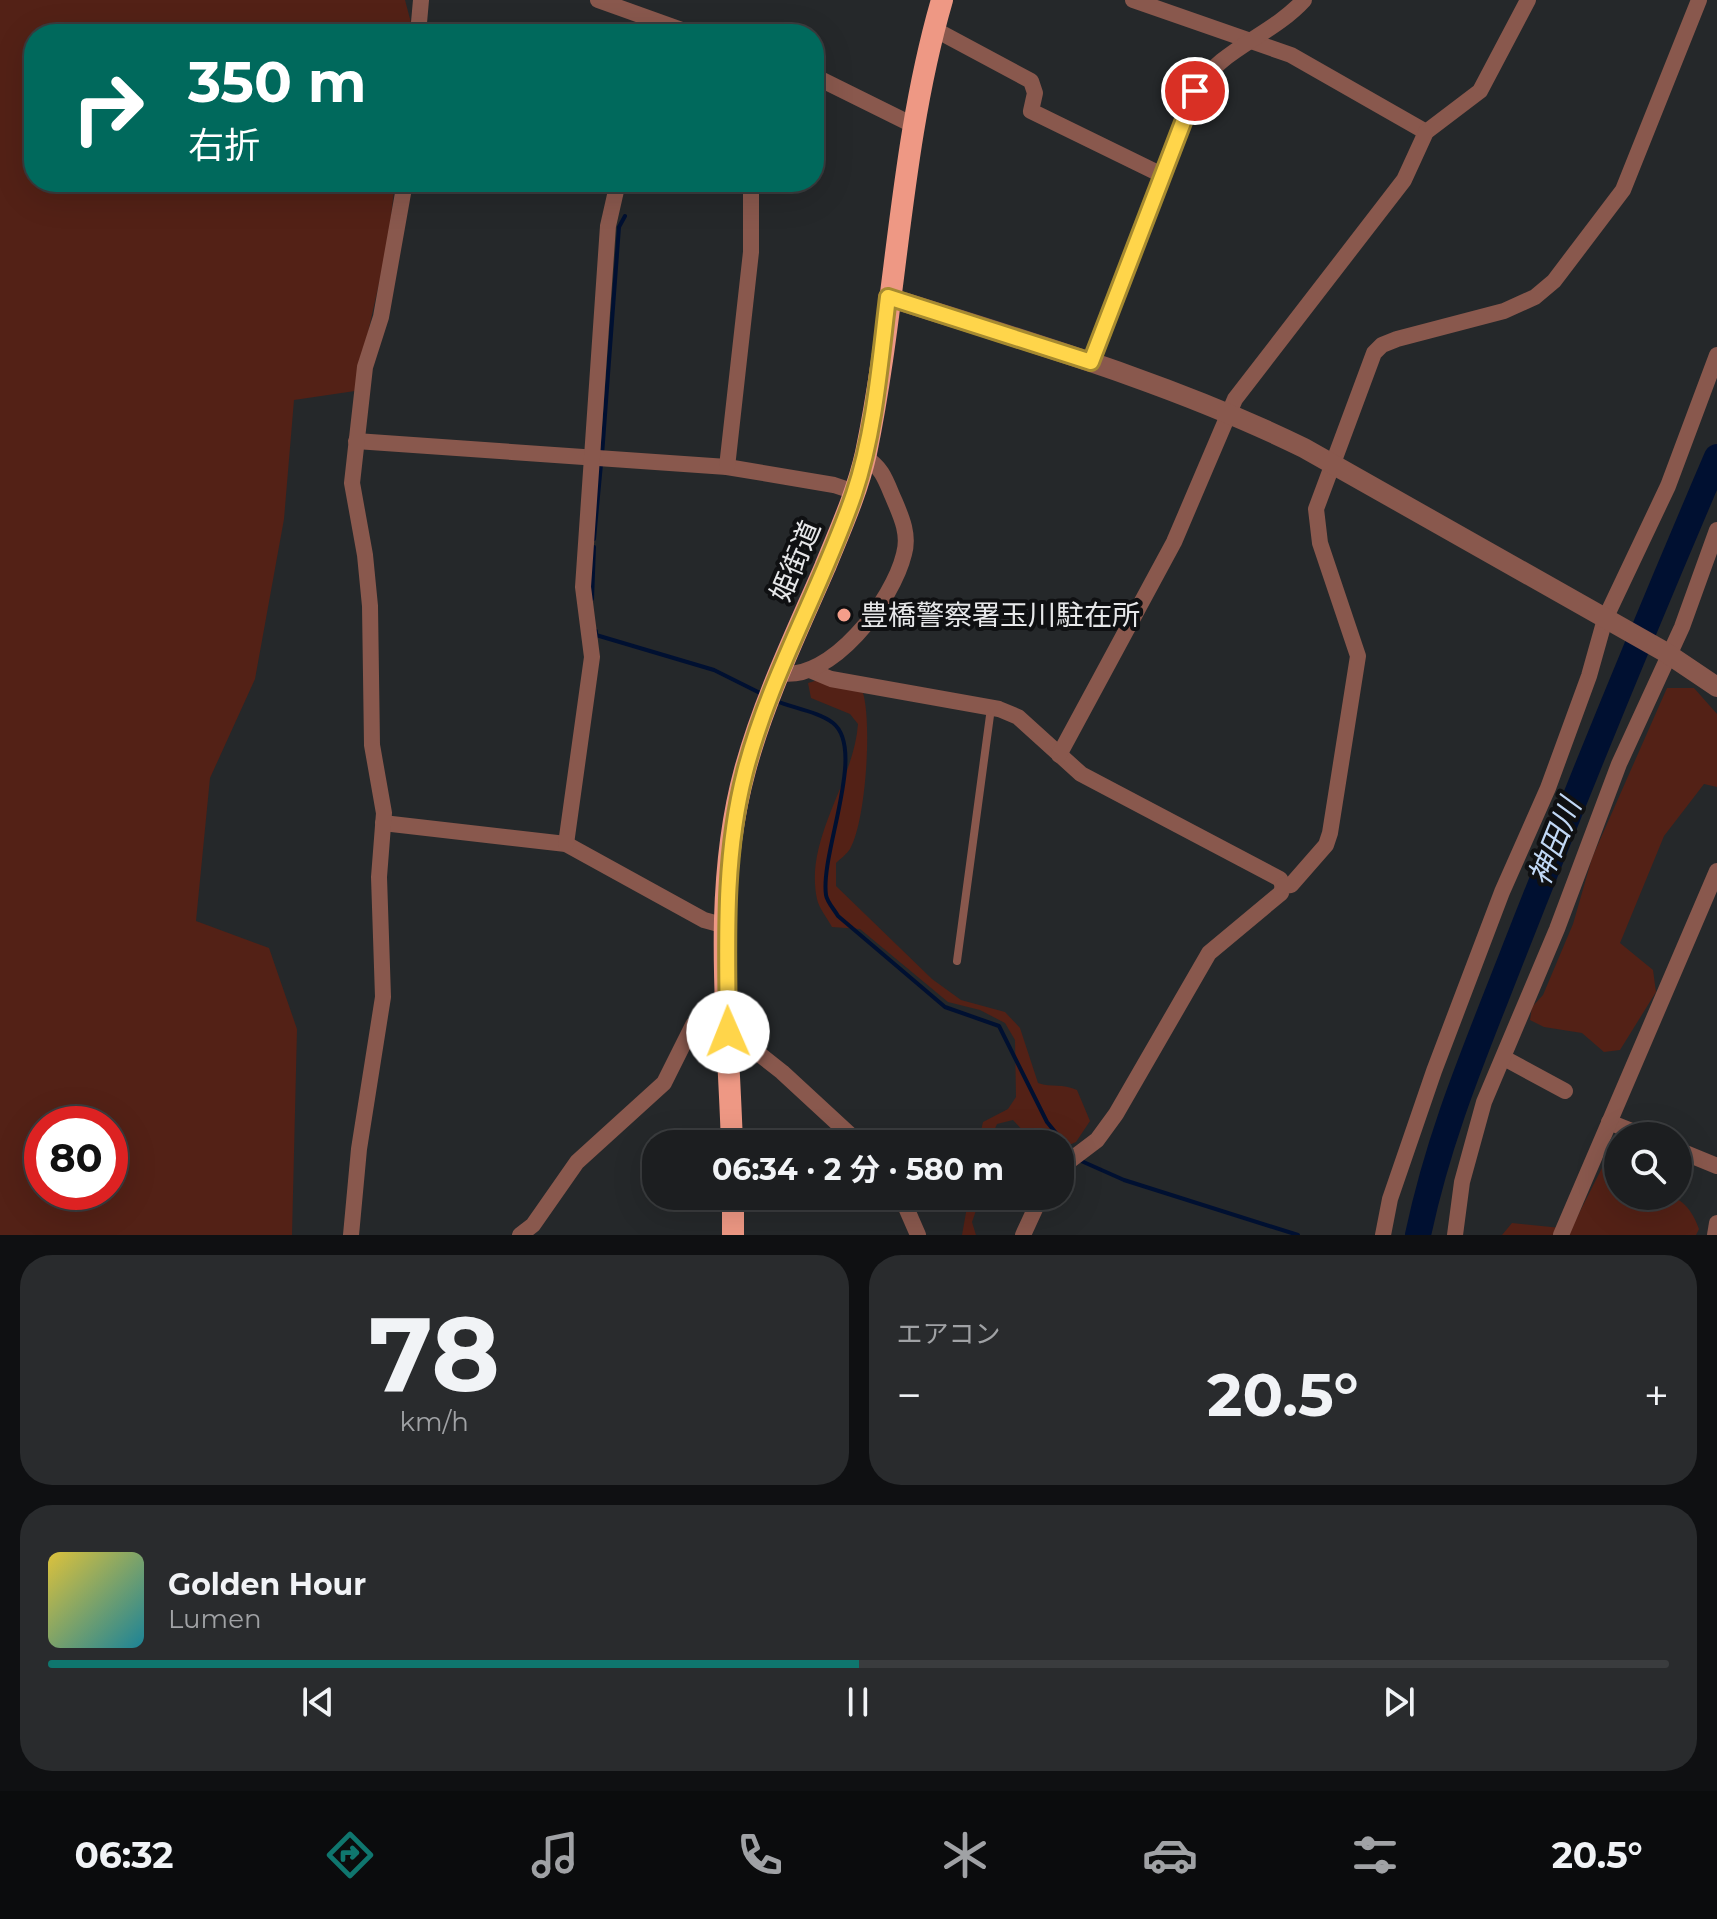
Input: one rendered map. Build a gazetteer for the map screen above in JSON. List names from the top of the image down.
{
  "streets": {
    "highway": ["姫街道"]
  },
  "water": ["神田川"],
  "places": ["豊橋警察署玉川駐在所"],
  "page": {
    "turn": ["350 m", "右折"],
    "limit": "80",
    "trip": "06:34 · 2 分 · 580 m",
    "tile": [
      ["78", "km/h"],
      "エアコン"
    ],
    "heat": ["−", "20.5°", "+"],
    "song": ["Golden Hour", "Lumen"],
    "tabs": ["06:32", "20.5°"]
  }
}
